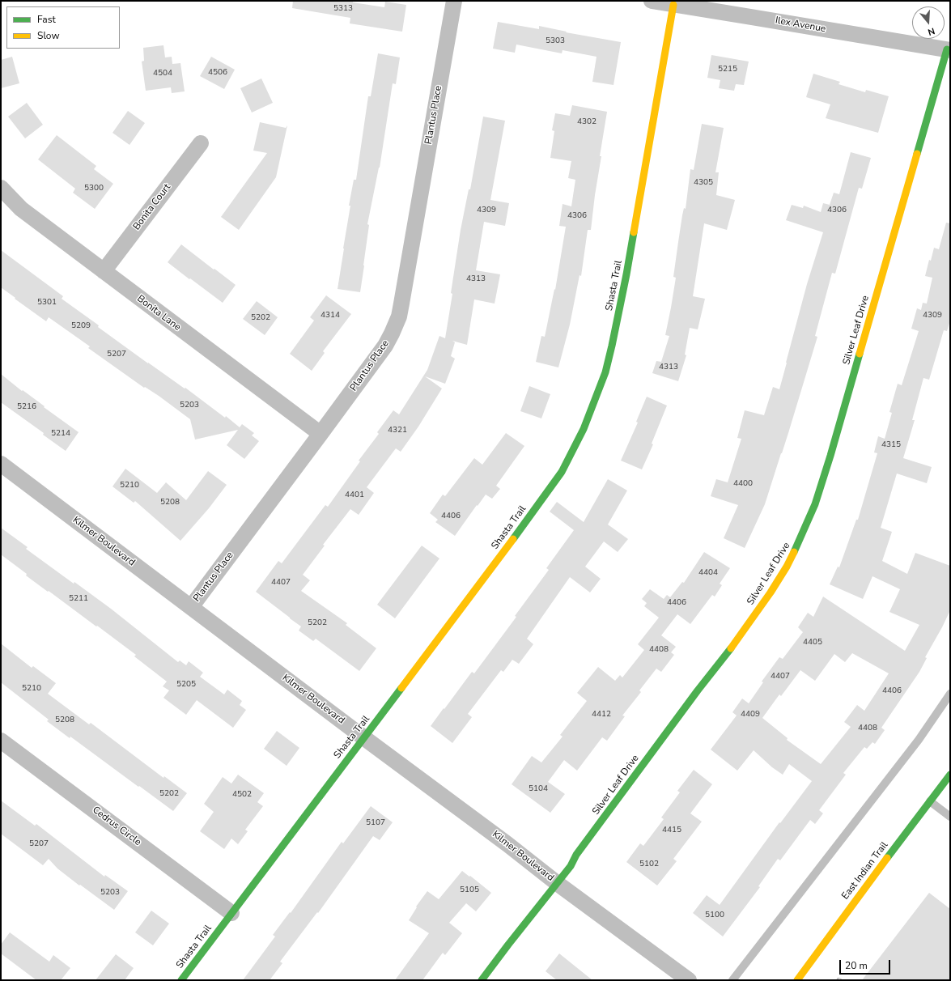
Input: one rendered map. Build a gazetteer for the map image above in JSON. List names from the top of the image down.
{
  "streets": {
    "street": [
      "Ilex Avenue",
      "Plantus Place",
      "Bonita Court",
      "Shasta Trail",
      "Bonita Lane",
      "Silver Leaf Drive",
      "Kilmer Boulevard",
      "Cedrus Circle",
      "East Indian Trail"
    ]
  },
  "crossings": [
    ["Ilex Avenue", "Shasta Trail"],
    ["Ilex Avenue", "Silver Leaf Drive"],
    ["Plantus Place", "Bonita Lane"],
    ["Plantus Place", "Kilmer Boulevard"],
    ["Bonita Court", "Bonita Lane"],
    ["Shasta Trail", "Kilmer Boulevard"],
    ["Shasta Trail", "Cedrus Circle"],
    ["Silver Leaf Drive", "Kilmer Boulevard"]
  ],
  "house_numbers": [
    "5313",
    "5303",
    "5215",
    "4506",
    "4504",
    "4302",
    "4305",
    "5300",
    "4309",
    "4306",
    "4306",
    "4313",
    "5301",
    "4314",
    "4309",
    "5202",
    "5209",
    "5207",
    "4313",
    "5203",
    "5216",
    "4321",
    "5214",
    "4315",
    "4400",
    "5210",
    "4401",
    "5208",
    "4406",
    "4404",
    "4407",
    "5211",
    "4406",
    "5202",
    "4405",
    "4408",
    "4407",
    "5205",
    "5210",
    "4406",
    "4412",
    "4409",
    "5208",
    "4408",
    "5104",
    "5202",
    "4502",
    "5107",
    "4415",
    "5207",
    "5102",
    "5105",
    "5203",
    "5100"
  ],
  "legend": ["Fast", "Slow"],
  "scale_bar": "20 m",
  "north": "bottom"
}
